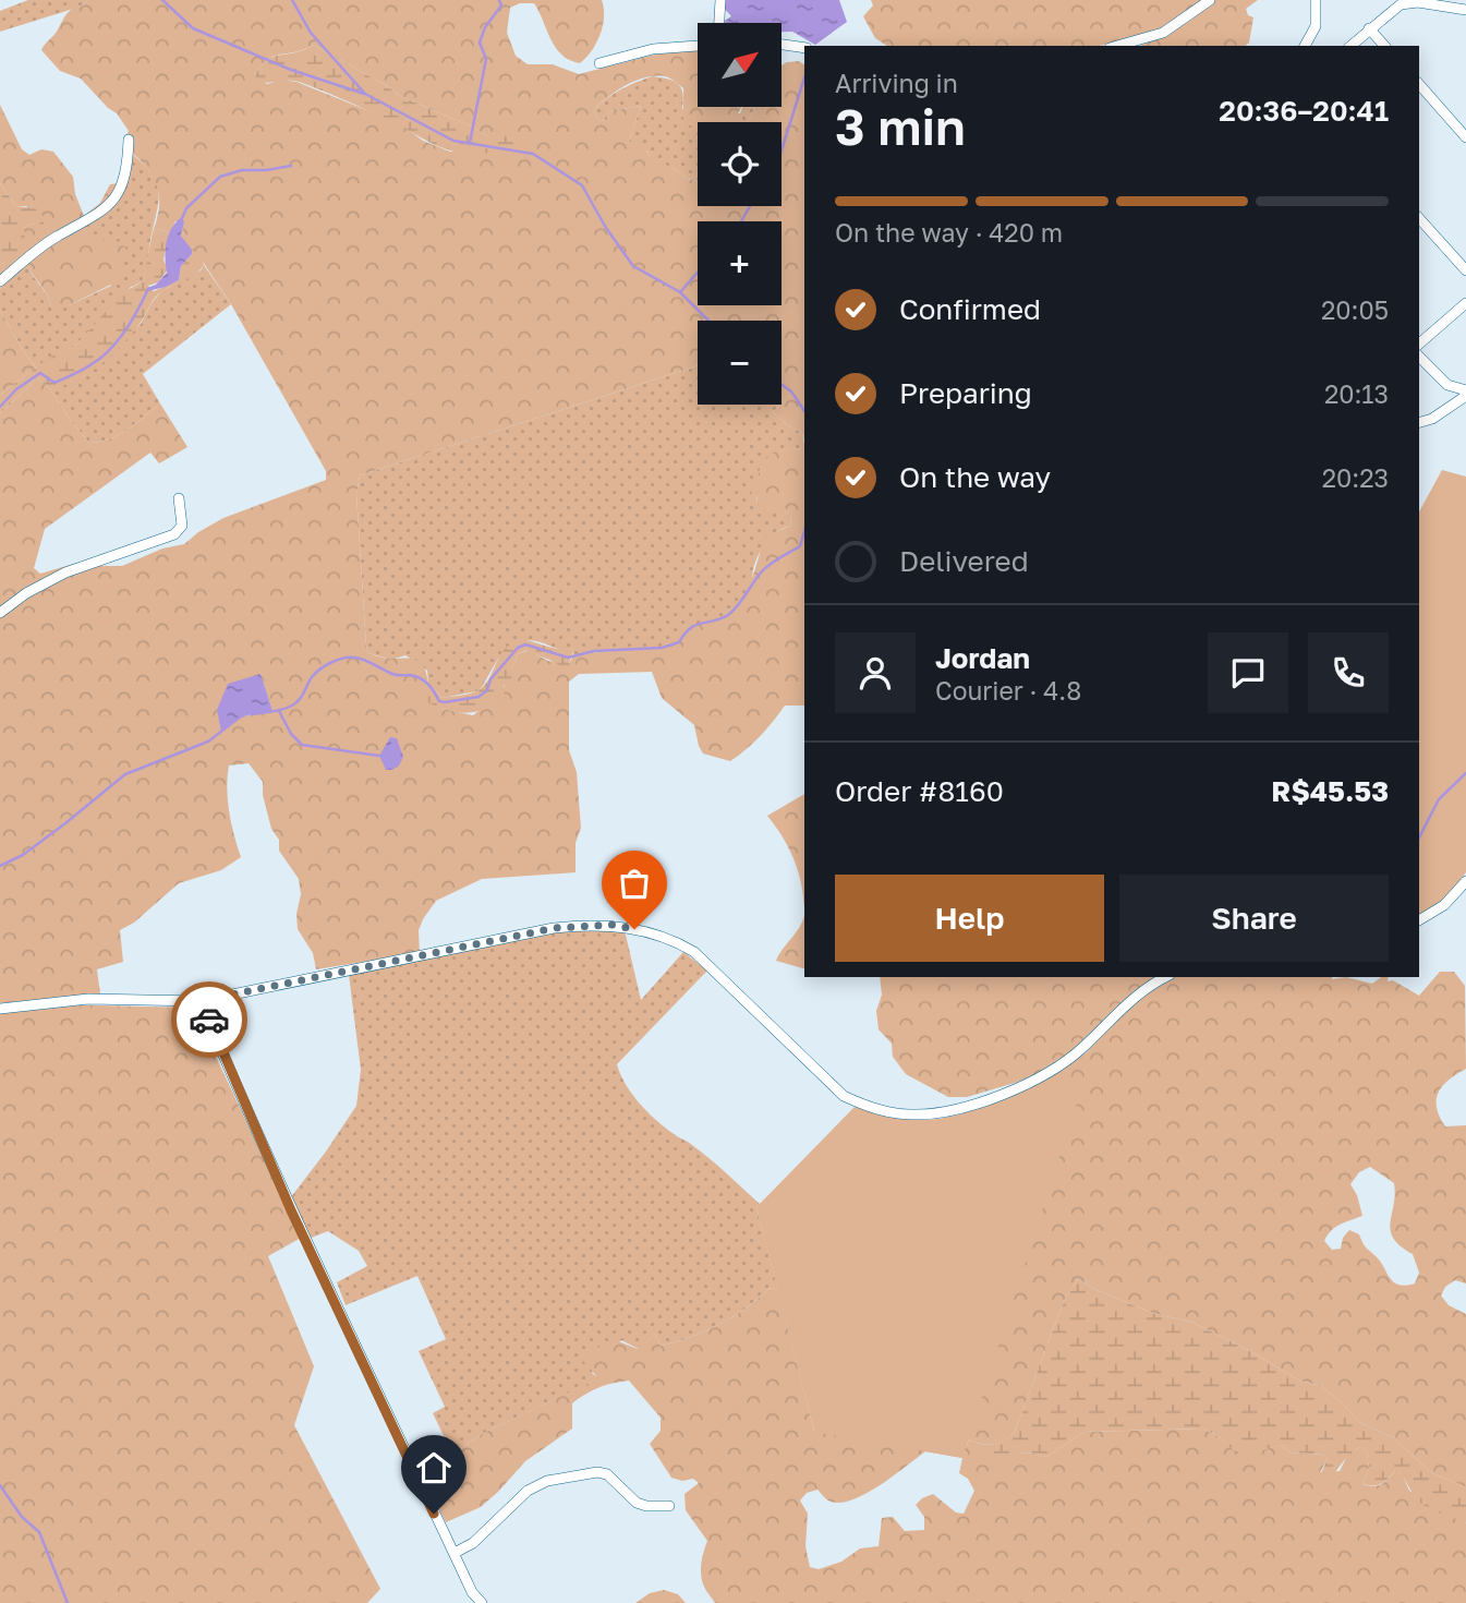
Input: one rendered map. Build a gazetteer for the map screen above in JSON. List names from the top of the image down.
{
  "north": "top right",
  "page": {
    "map_buttons": ["+", "−"],
    "heading": ["3 min", "Arriving in", "20:36–20:41"],
    "panel": [
      "Jordan",
      "Courier · 4.8",
      "Order #8160",
      "R$45.53"
    ],
    "bar": "On the way · 420 m",
    "list": [
      ["Confirmed", "20:05"],
      ["Preparing", "20:13"],
      ["On the way", "20:23"],
      "Delivered"
    ],
    "buttons": ["Help", "Share"]
  }
}
